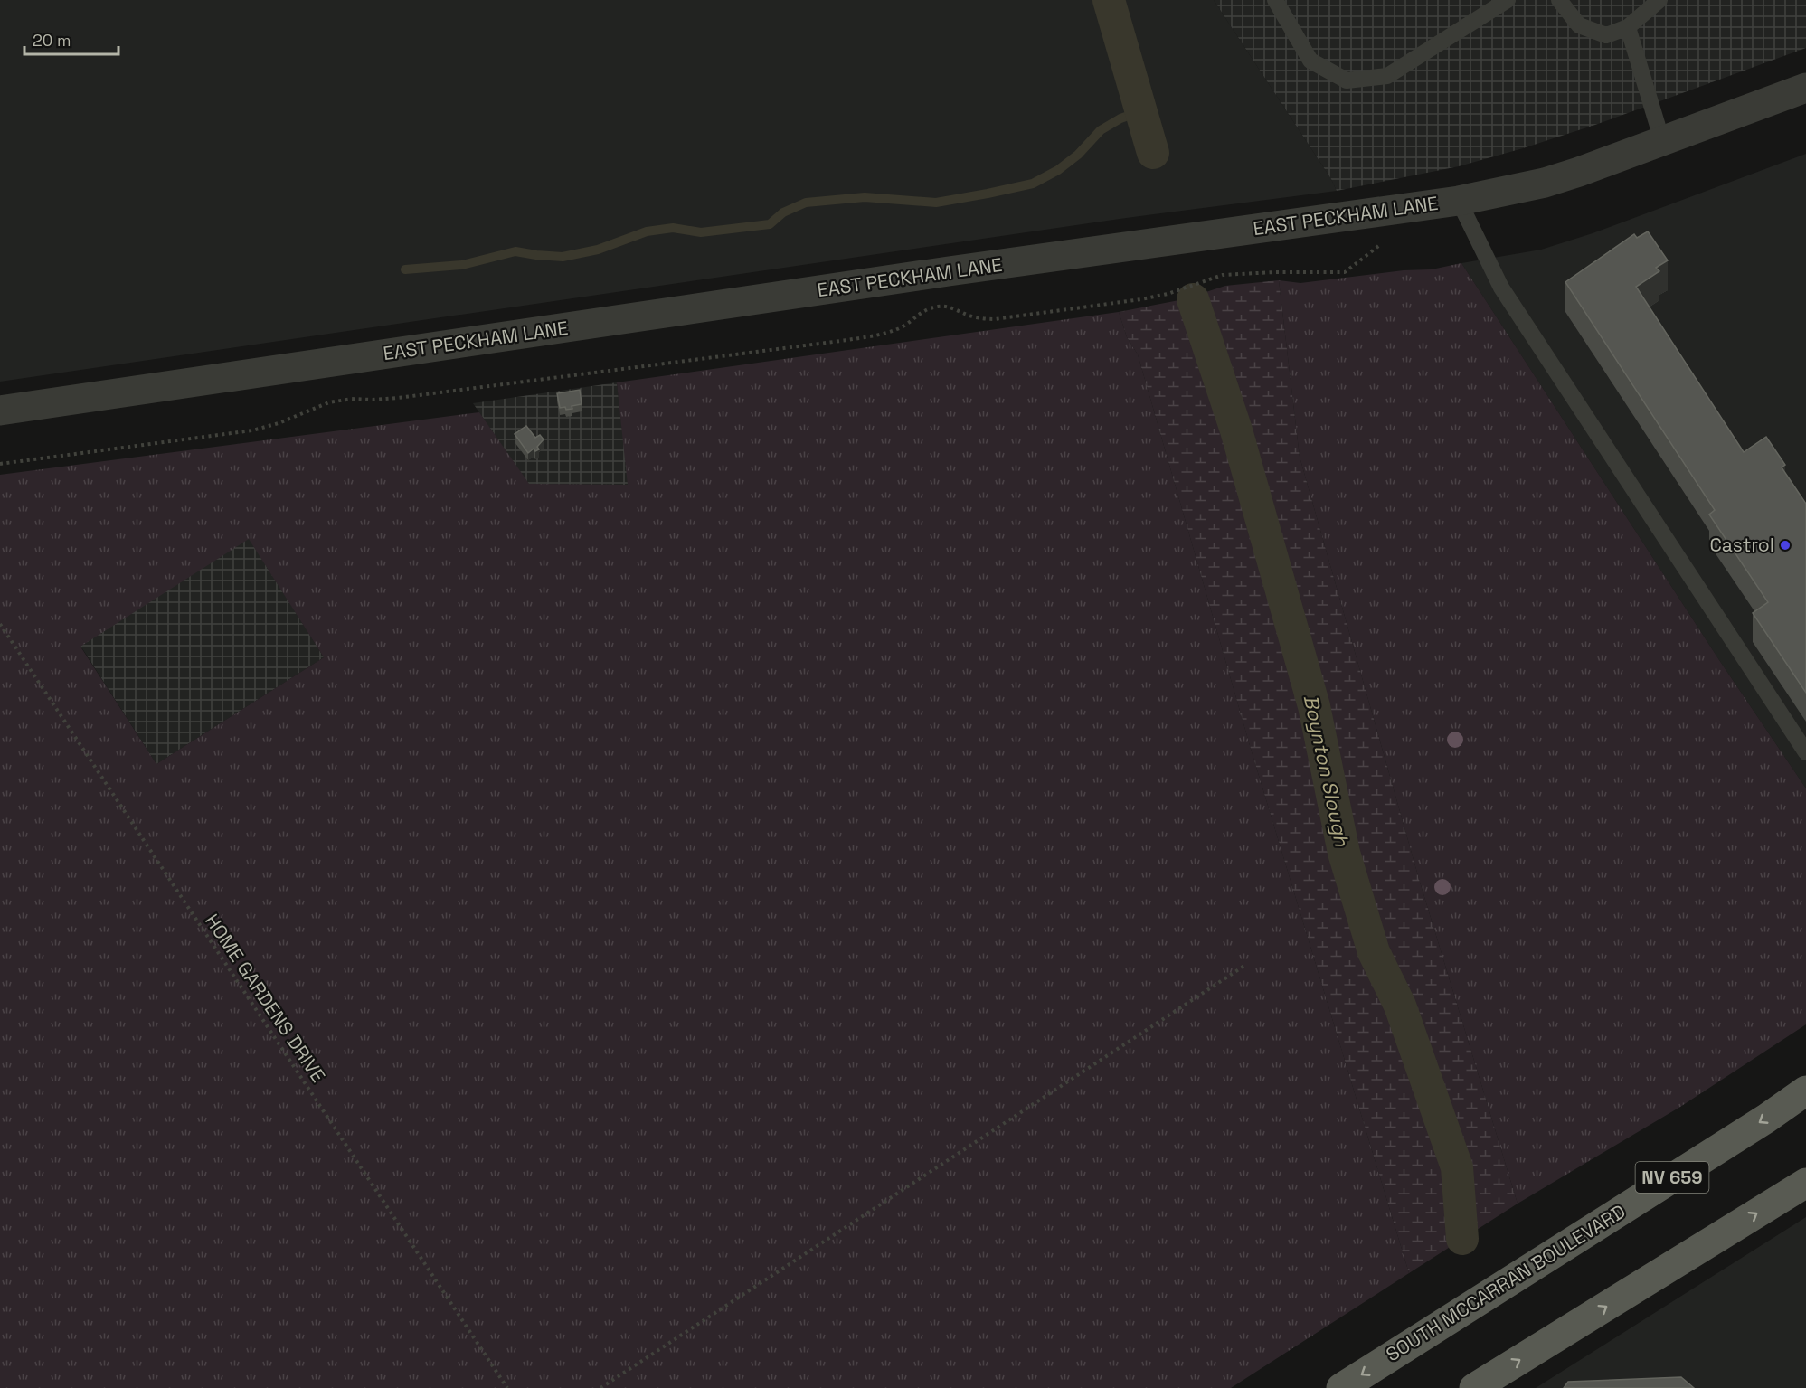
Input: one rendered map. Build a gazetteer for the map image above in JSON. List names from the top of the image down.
{
  "streets": {
    "main road": ["NV 659", "SOUTH MCCARRAN BOULEVARD"],
    "street": ["EAST PECKHAM LANE"],
    "path": ["HOME GARDENS DRIVE"]
  },
  "water": ["Boynton Slough"],
  "places": ["Castrol"],
  "scale_bar": "20 m"
}
